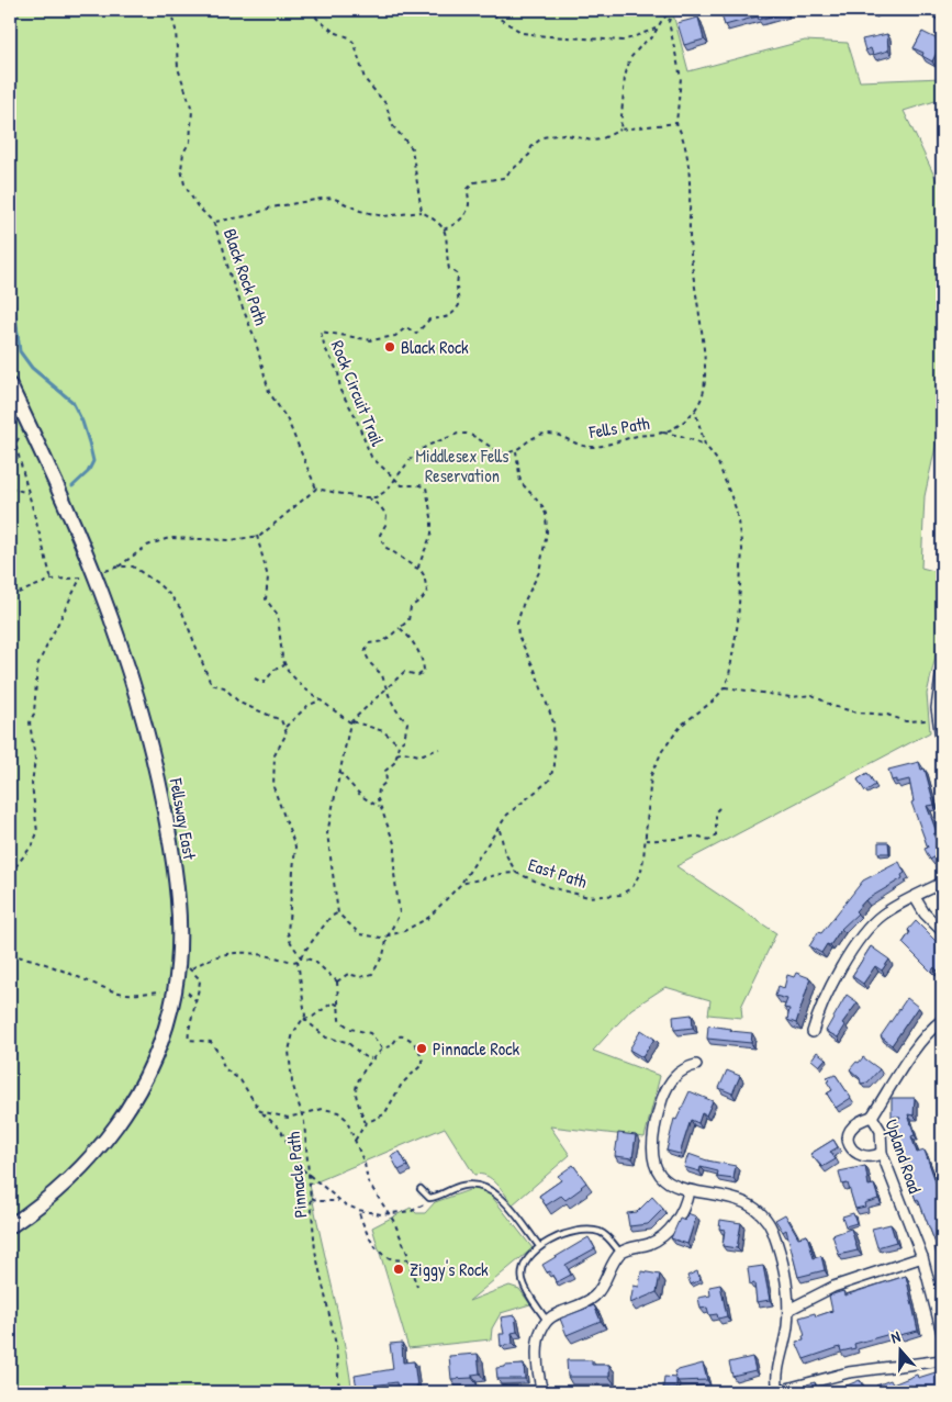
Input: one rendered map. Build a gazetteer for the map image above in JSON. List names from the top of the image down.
{
  "streets": {
    "main road": ["Fellsway East"],
    "street": ["Upland Road"],
    "path": [
      "Black Rock Path",
      "Rock Circuit Trail",
      "Fells Path",
      "East Path",
      "Pinnacle Path"
    ]
  },
  "parks": ["Middlesex Fells Reservation"],
  "places": ["Black Rock", "Pinnacle Rock", "Ziggy's Rock"],
  "north": "top"
}
